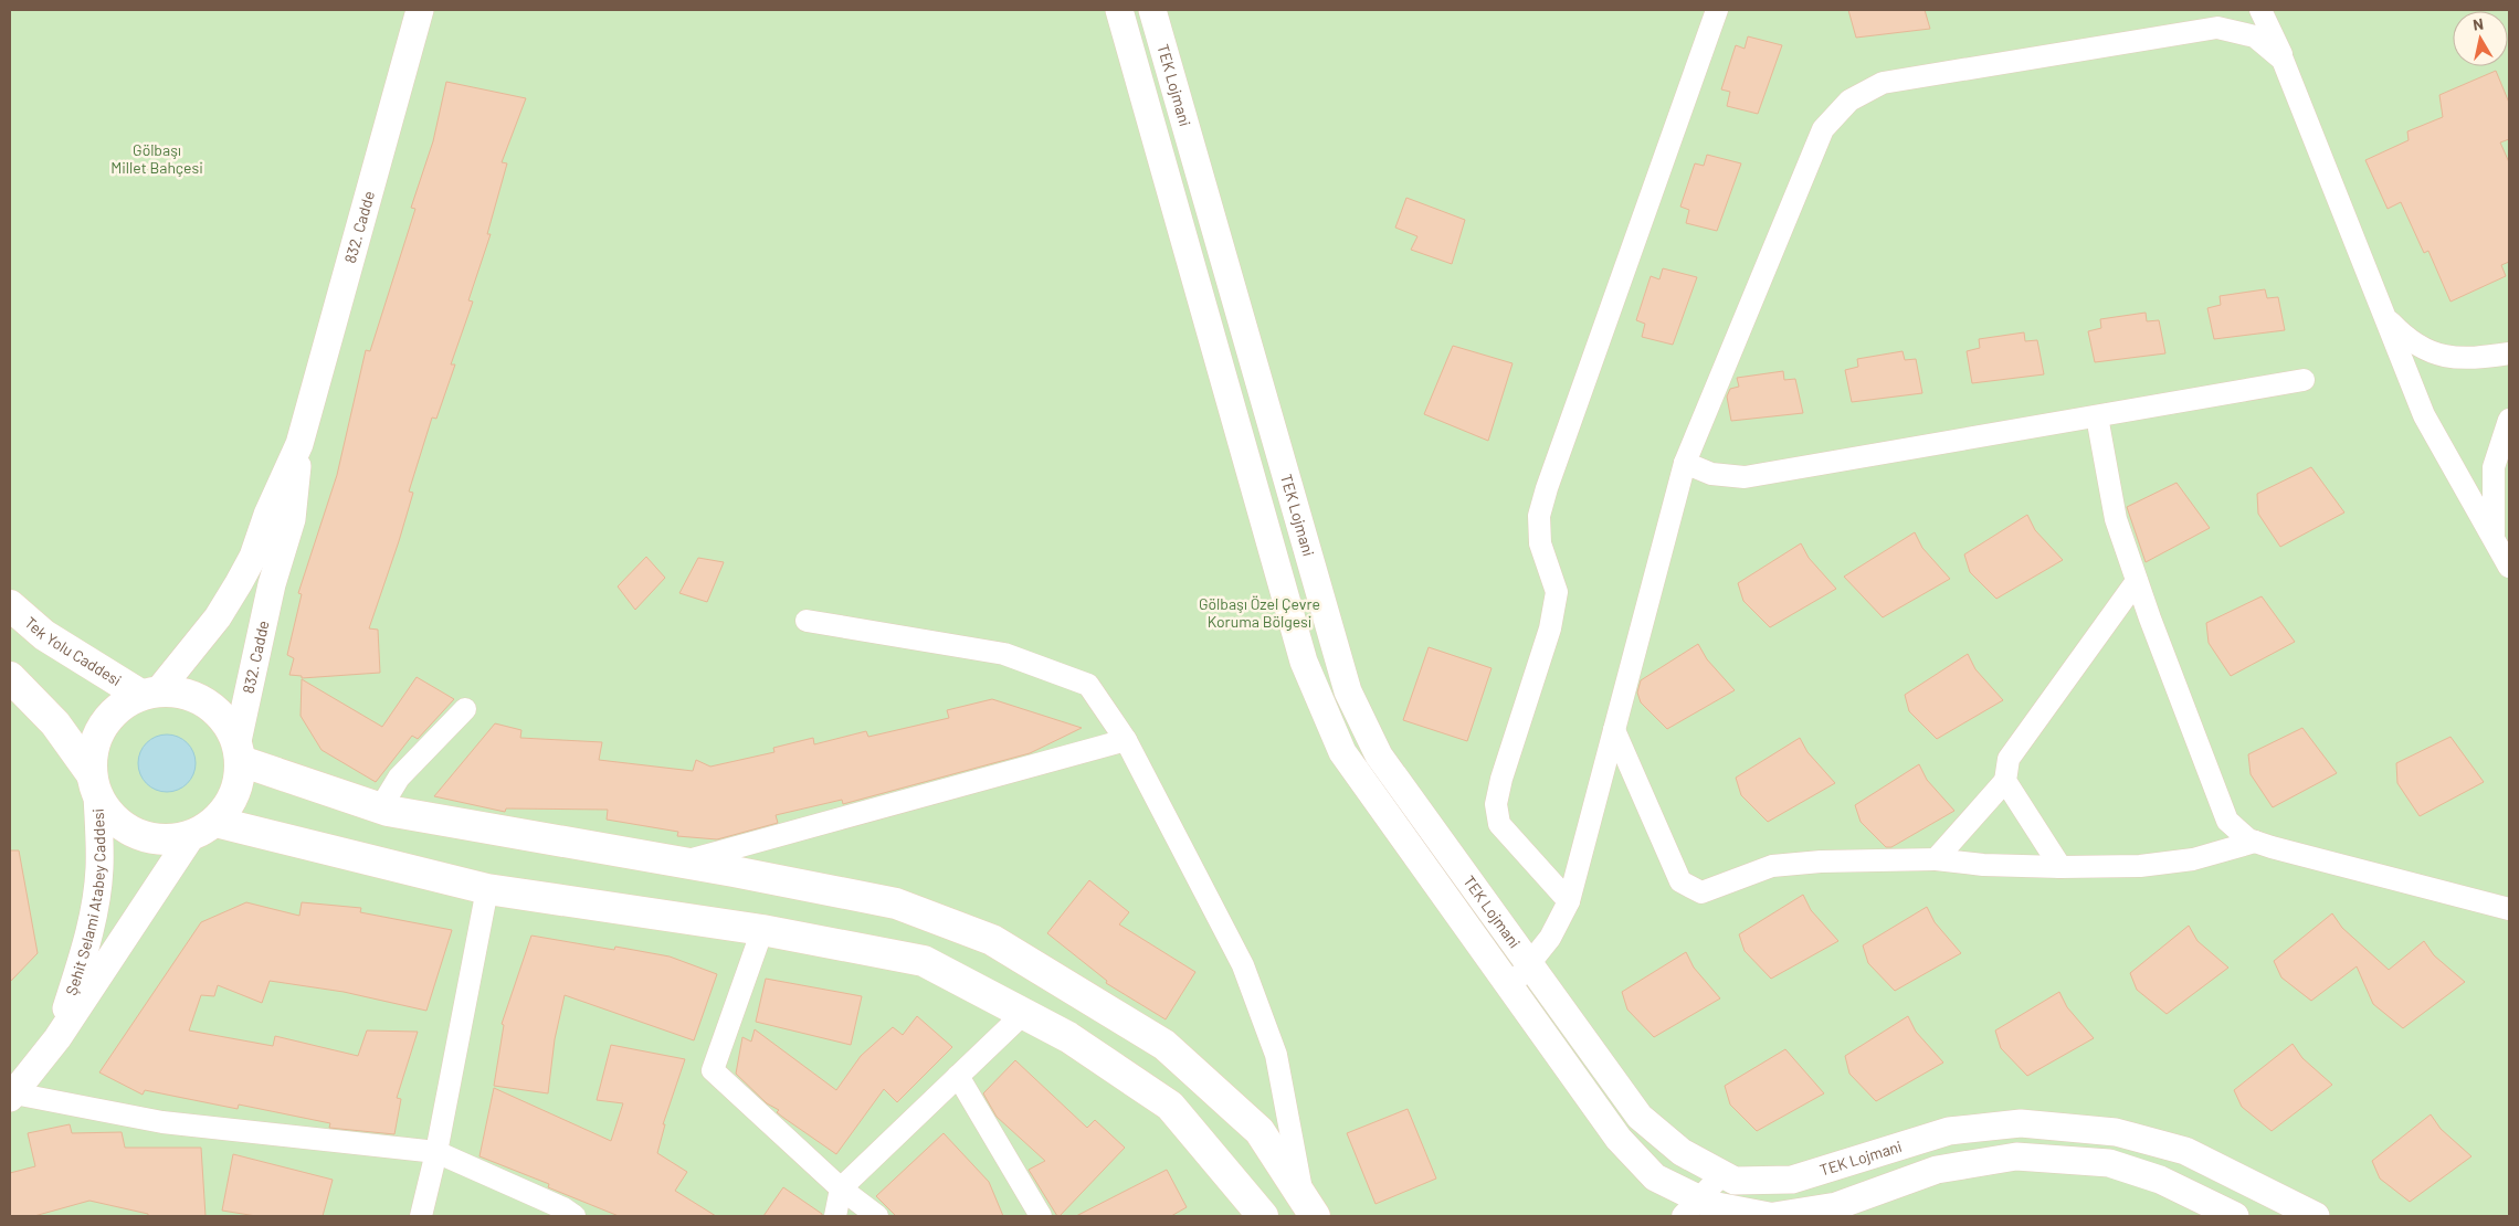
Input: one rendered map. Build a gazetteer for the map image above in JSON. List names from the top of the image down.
{
  "streets": {
    "main road": ["Tek Yolu Caddesi"],
    "street": ["TEK Lojmani", "832. Cadde", "Şehit Selami Atabey Caddesi"]
  },
  "crossings": [
    ["832. Cadde", "Tek Yolu Caddesi"],
    ["832. Cadde", "Şehit Selami Atabey Caddesi"],
    ["Tek Yolu Caddesi", "Şehit Selami Atabey Caddesi"]
  ],
  "parks": ["Gölbaşı Millet Bahçesi", "Gölbaşı Özel Çevre Koruma Bölgesi"],
  "north": "top"
}
